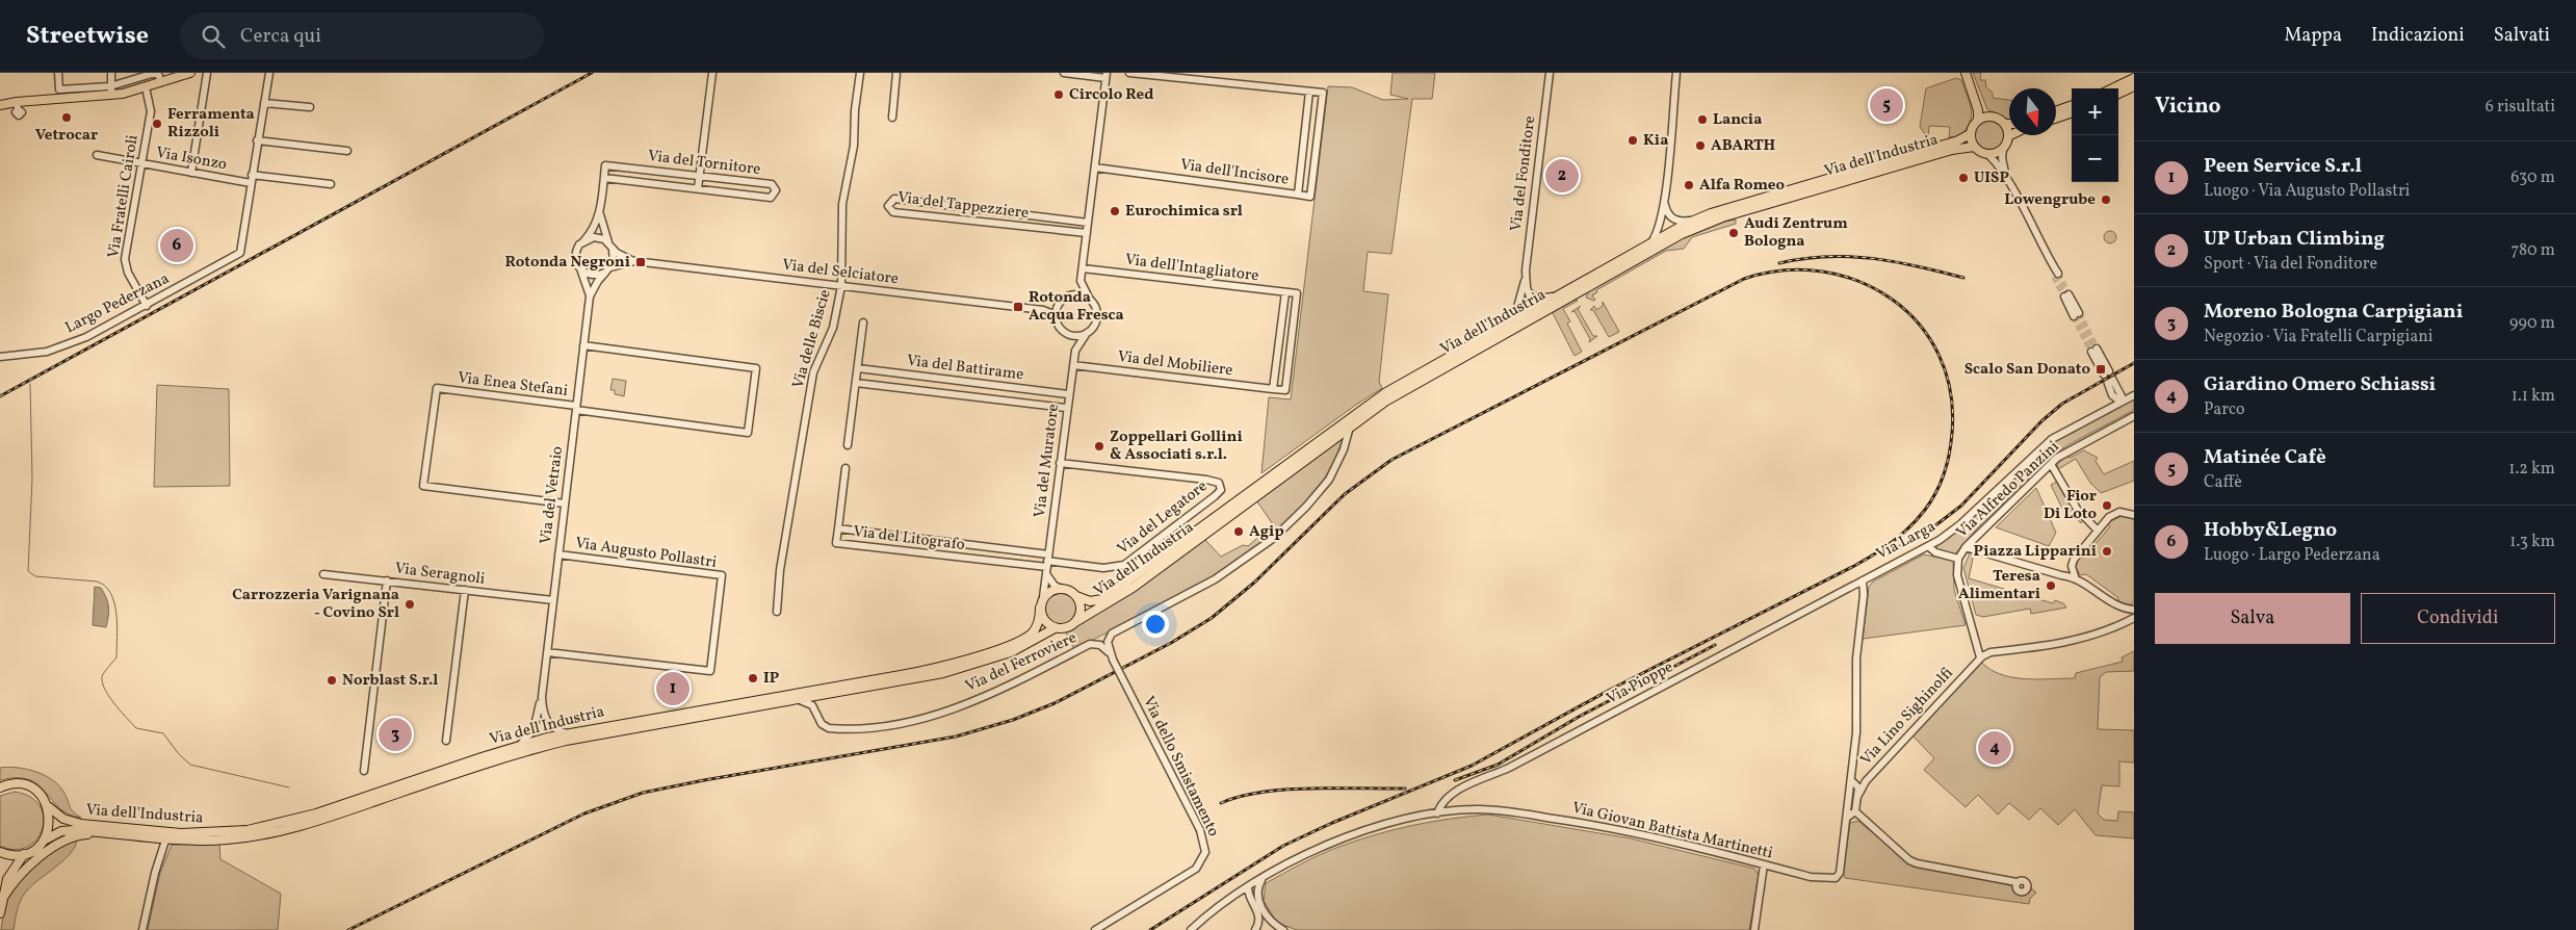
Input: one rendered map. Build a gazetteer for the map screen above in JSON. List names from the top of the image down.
{
  "streets": {
    "main road": ["Via dell'Industria"],
    "street": [
      "Via Isonzo",
      "Via del Tornitore",
      "Via dell'Incisore",
      "Via del Fonditore",
      "Via Fratelli Cairoli",
      "Via del Tappezziere",
      "Via dell'Intagliatore",
      "Via del Selciatore",
      "Largo Pederzana",
      "Via delle Biscie",
      "Via del Mobiliere",
      "Via del Battirame",
      "Via Enea Stefani",
      "Via del Muratore",
      "Via Alfredo Panzini",
      "Via del Vetraio",
      "Via del Legatore",
      "Via del Litografo",
      "Via Larga",
      "Via Augusto Pollastri",
      "Via Seragnoli",
      "Via del Ferroviere",
      "Via Pioppe",
      "Via Lino Sighinolfi",
      "Via dello Smistamento",
      "Via Giovan Battista Martinetti"
    ]
  },
  "crossings": [
    ["Via dell'Industria", "Via del Fonditore"],
    ["Via dell'Industria", "Via del Muratore"],
    ["Via dell'Industria", "Via del Vetraio"],
    ["Via dell'Industria", "Via del Ferroviere"],
    ["Via Isonzo", "Via Fratelli Cairoli"],
    ["Via Isonzo", "Largo Pederzana"],
    ["Via Fratelli Cairoli", "Largo Pederzana"],
    ["Via dell'Intagliatore", "Via del Mobiliere"],
    ["Via del Selciatore", "Via delle Biscie"],
    ["Via del Selciatore", "Via del Muratore"],
    ["Via del Selciatore", "Via del Vetraio"],
    ["Via del Mobiliere", "Via del Muratore"],
    ["Via del Battirame", "Via del Muratore"],
    ["Via Enea Stefani", "Via del Vetraio"],
    ["Via del Muratore", "Via del Legatore"],
    ["Via del Muratore", "Via del Litografo"],
    ["Via Alfredo Panzini", "Via Larga"],
    ["Via Alfredo Panzini", "Via Lino Sighinolfi"],
    ["Via del Vetraio", "Via Augusto Pollastri"],
    ["Via del Vetraio", "Via Seragnoli"],
    ["Via del Legatore", "Via del Litografo"],
    ["Via Larga", "Via Pioppe"],
    ["Via del Ferroviere", "Via dello Smistamento"],
    ["Via Pioppe", "Via Giovan Battista Martinetti"]
  ],
  "places": {
    "other": [
      "Circolo Red",
      "Vetrocar",
      "Lancia",
      "Ferramenta Rizzoli",
      "Kia",
      "ABARTH",
      "UISP",
      "Alfa Romeo",
      "Lowengrube",
      "Eurochimica srl",
      "Audi Zentrum Bologna",
      "Zoppellari Gollini & Associati s.r.l.",
      "Fior Di Loto",
      "Agip",
      "Piazza Lipparini",
      "Teresa Alimentari",
      "Carrozzeria Varignana - Covino Srl",
      "IP",
      "Norblast S.r.l"
    ],
    "transit": ["Rotonda Negroni", "Rotonda Acqua Fresca", "Scalo San Donato"]
  },
  "north": "bottom",
  "page": {
    "header": "Streetwise",
    "search": "Cerca qui",
    "nav": ["Mappa", "Indicazioni", "Salvati"],
    "heading": ["Vicino", "6 risultati"],
    "pins": [
      "5",
      "2",
      "6",
      "1",
      "3",
      "4"
    ],
    "map_buttons": ["+", "−"],
    "list": [
      {
        "mark": "1",
        "name": "Peen Service S.r.l",
        "note": "Luogo · Via Augusto Pollastri",
        "value": "630 m"
      },
      {
        "mark": "2",
        "name": "UP Urban Climbing",
        "note": "Sport · Via del Fonditore",
        "value": "780 m"
      },
      {
        "mark": "3",
        "name": "Moreno Bologna Carpigiani",
        "note": "Negozio · Via Fratelli Carpigiani",
        "value": "990 m"
      },
      {
        "mark": "4",
        "name": "Giardino Omero Schiassi",
        "note": "Parco",
        "value": "1.1 km"
      },
      {
        "mark": "5",
        "name": "Matinée Cafè",
        "note": "Caffè",
        "value": "1.2 km"
      },
      {
        "mark": "6",
        "name": "Hobby&Legno",
        "note": "Luogo · Largo Pederzana",
        "value": "1.3 km"
      }
    ],
    "buttons": ["Salva", "Condividi"]
  }
}
